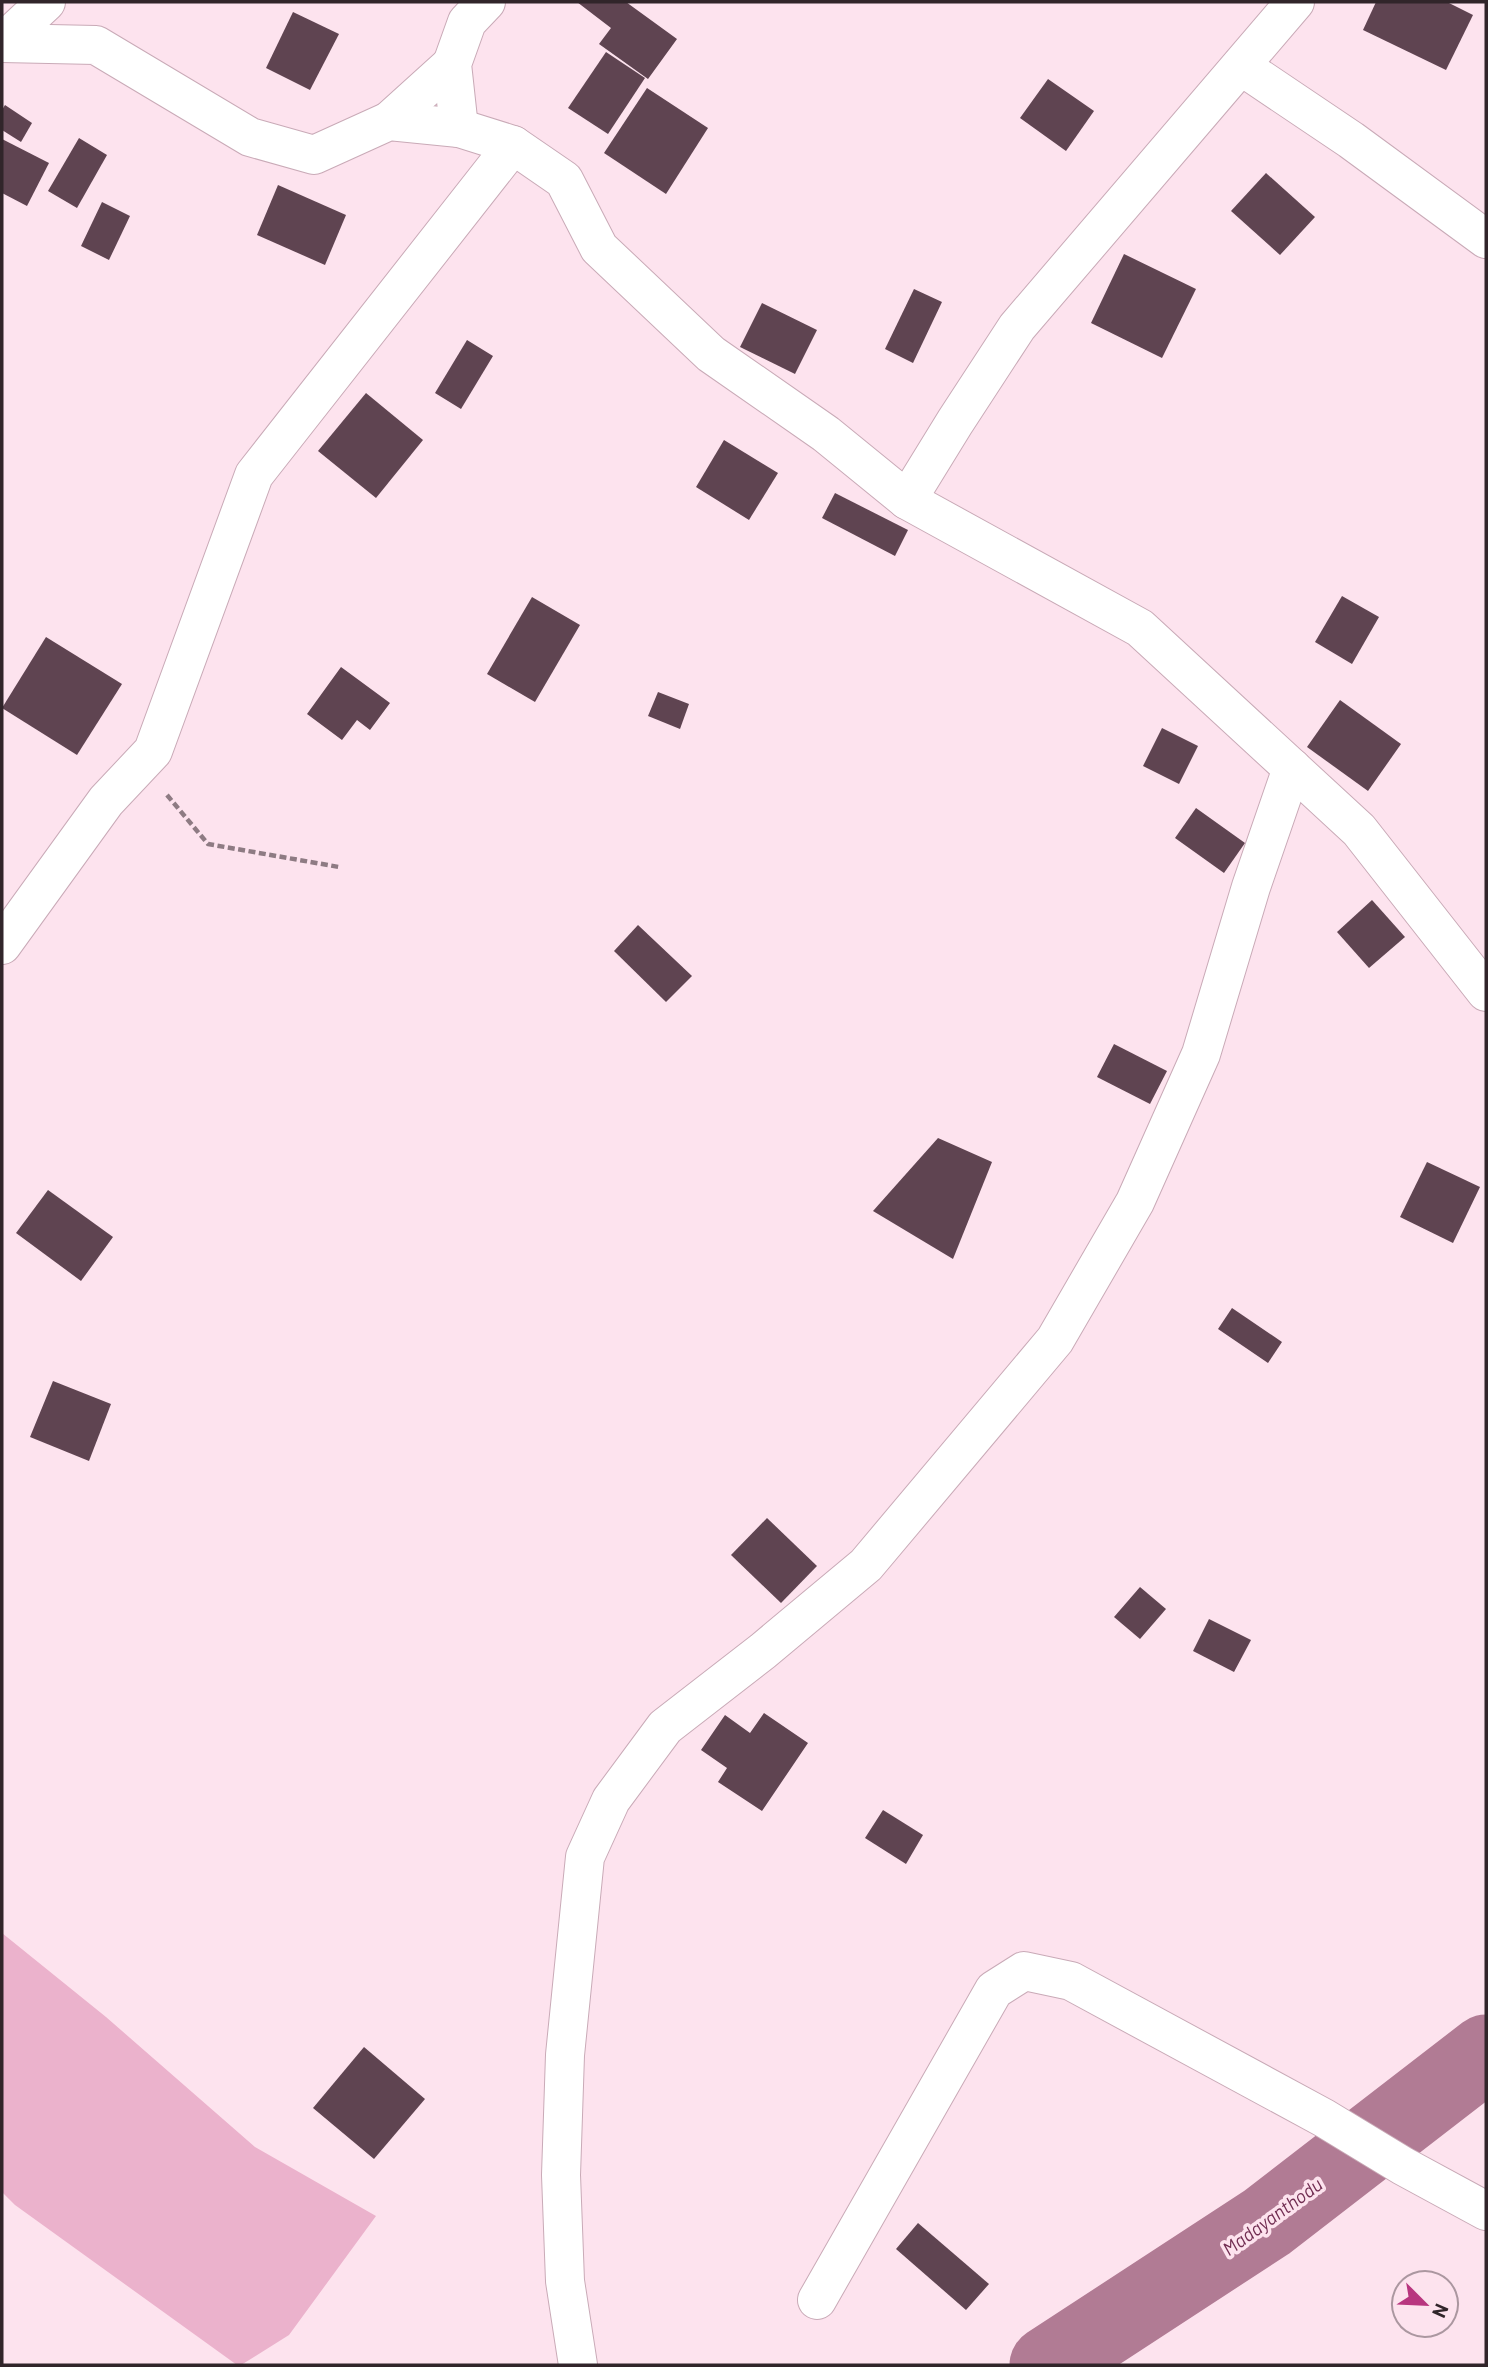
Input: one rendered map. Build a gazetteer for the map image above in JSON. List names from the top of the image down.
{
  "water": ["Madayanthodu"],
  "north": "bottom right"
}
